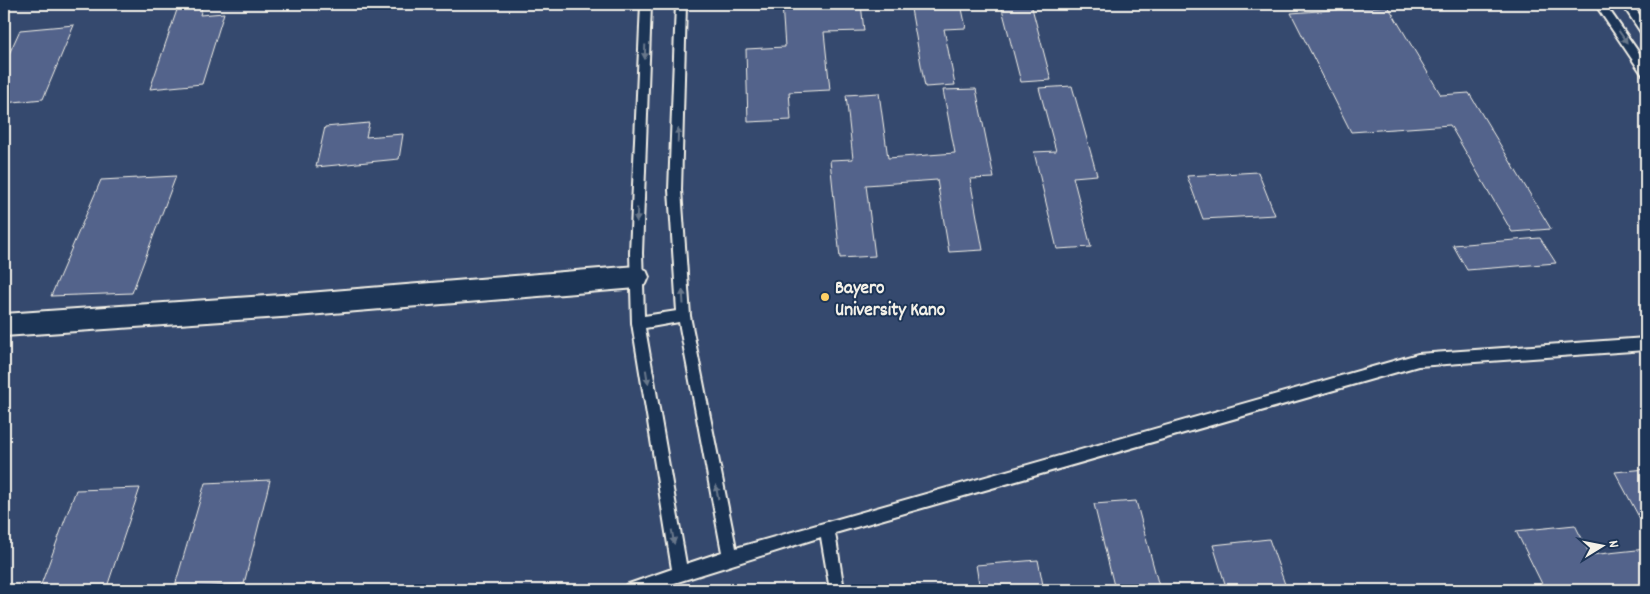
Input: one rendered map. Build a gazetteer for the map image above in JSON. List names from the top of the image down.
{
  "places": ["Bayero University Kano"],
  "north": "right"
}
